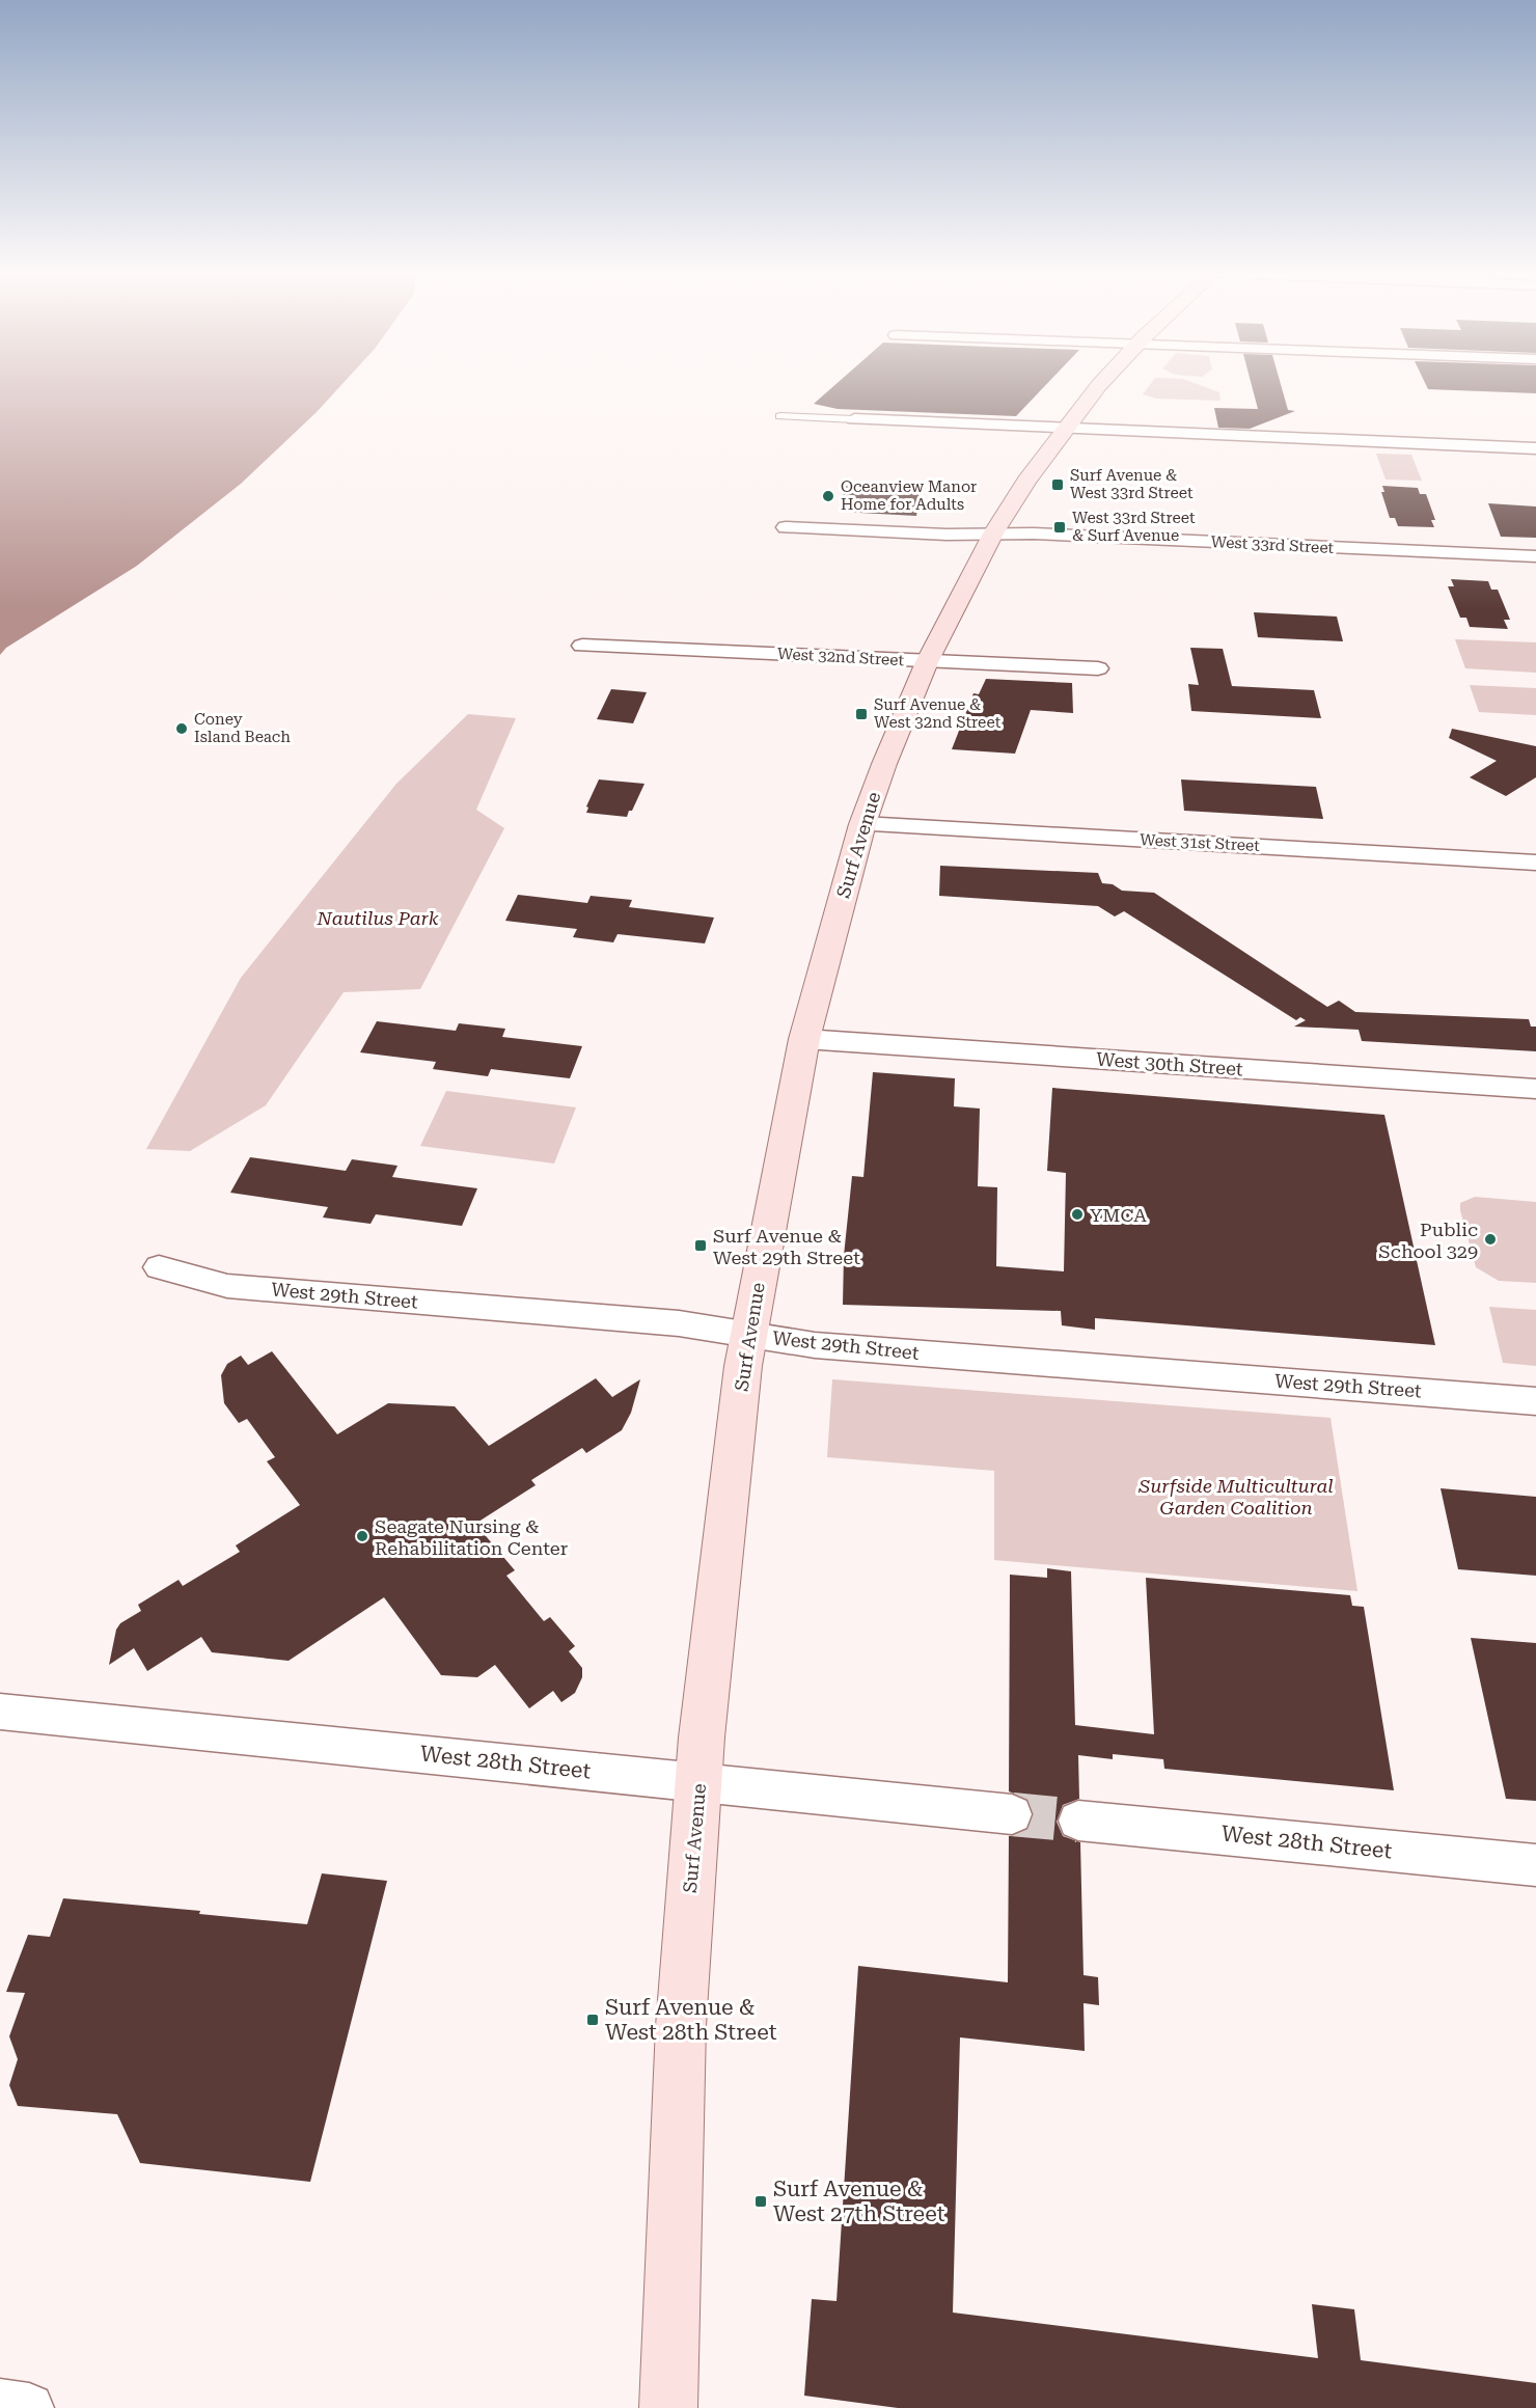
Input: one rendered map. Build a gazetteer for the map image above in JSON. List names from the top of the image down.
{
  "streets": {
    "main road": ["Surf Avenue"],
    "street": [
      "West 33rd Street",
      "West 32nd Street",
      "West 31st Street",
      "West 30th Street",
      "West 29th Street",
      "West 28th Street"
    ]
  },
  "crossings": [
    ["West 33rd Street", "Surf Avenue"],
    ["West 32nd Street", "Surf Avenue"],
    ["West 31st Street", "Surf Avenue"],
    ["Surf Avenue", "West 30th Street"],
    ["Surf Avenue", "West 29th Street"],
    ["Surf Avenue", "West 28th Street"]
  ],
  "parks": ["Nautilus Park", "Surfside Multicultural Garden Coalition"],
  "places": {
    "transit": [
      "Surf Avenue & West 33rd Street",
      "West 33rd Street & Surf Avenue",
      "Surf Avenue & West 32nd Street",
      "Surf Avenue & West 29th Street",
      "Surf Avenue & West 28th Street",
      "Surf Avenue & West 27th Street"
    ],
    "other": [
      "Oceanview Manor Home for Adults",
      "Coney Island Beach",
      "YMCA",
      "Public School 329",
      "Seagate Nursing & Rehabilitation Center"
    ]
  }
}
